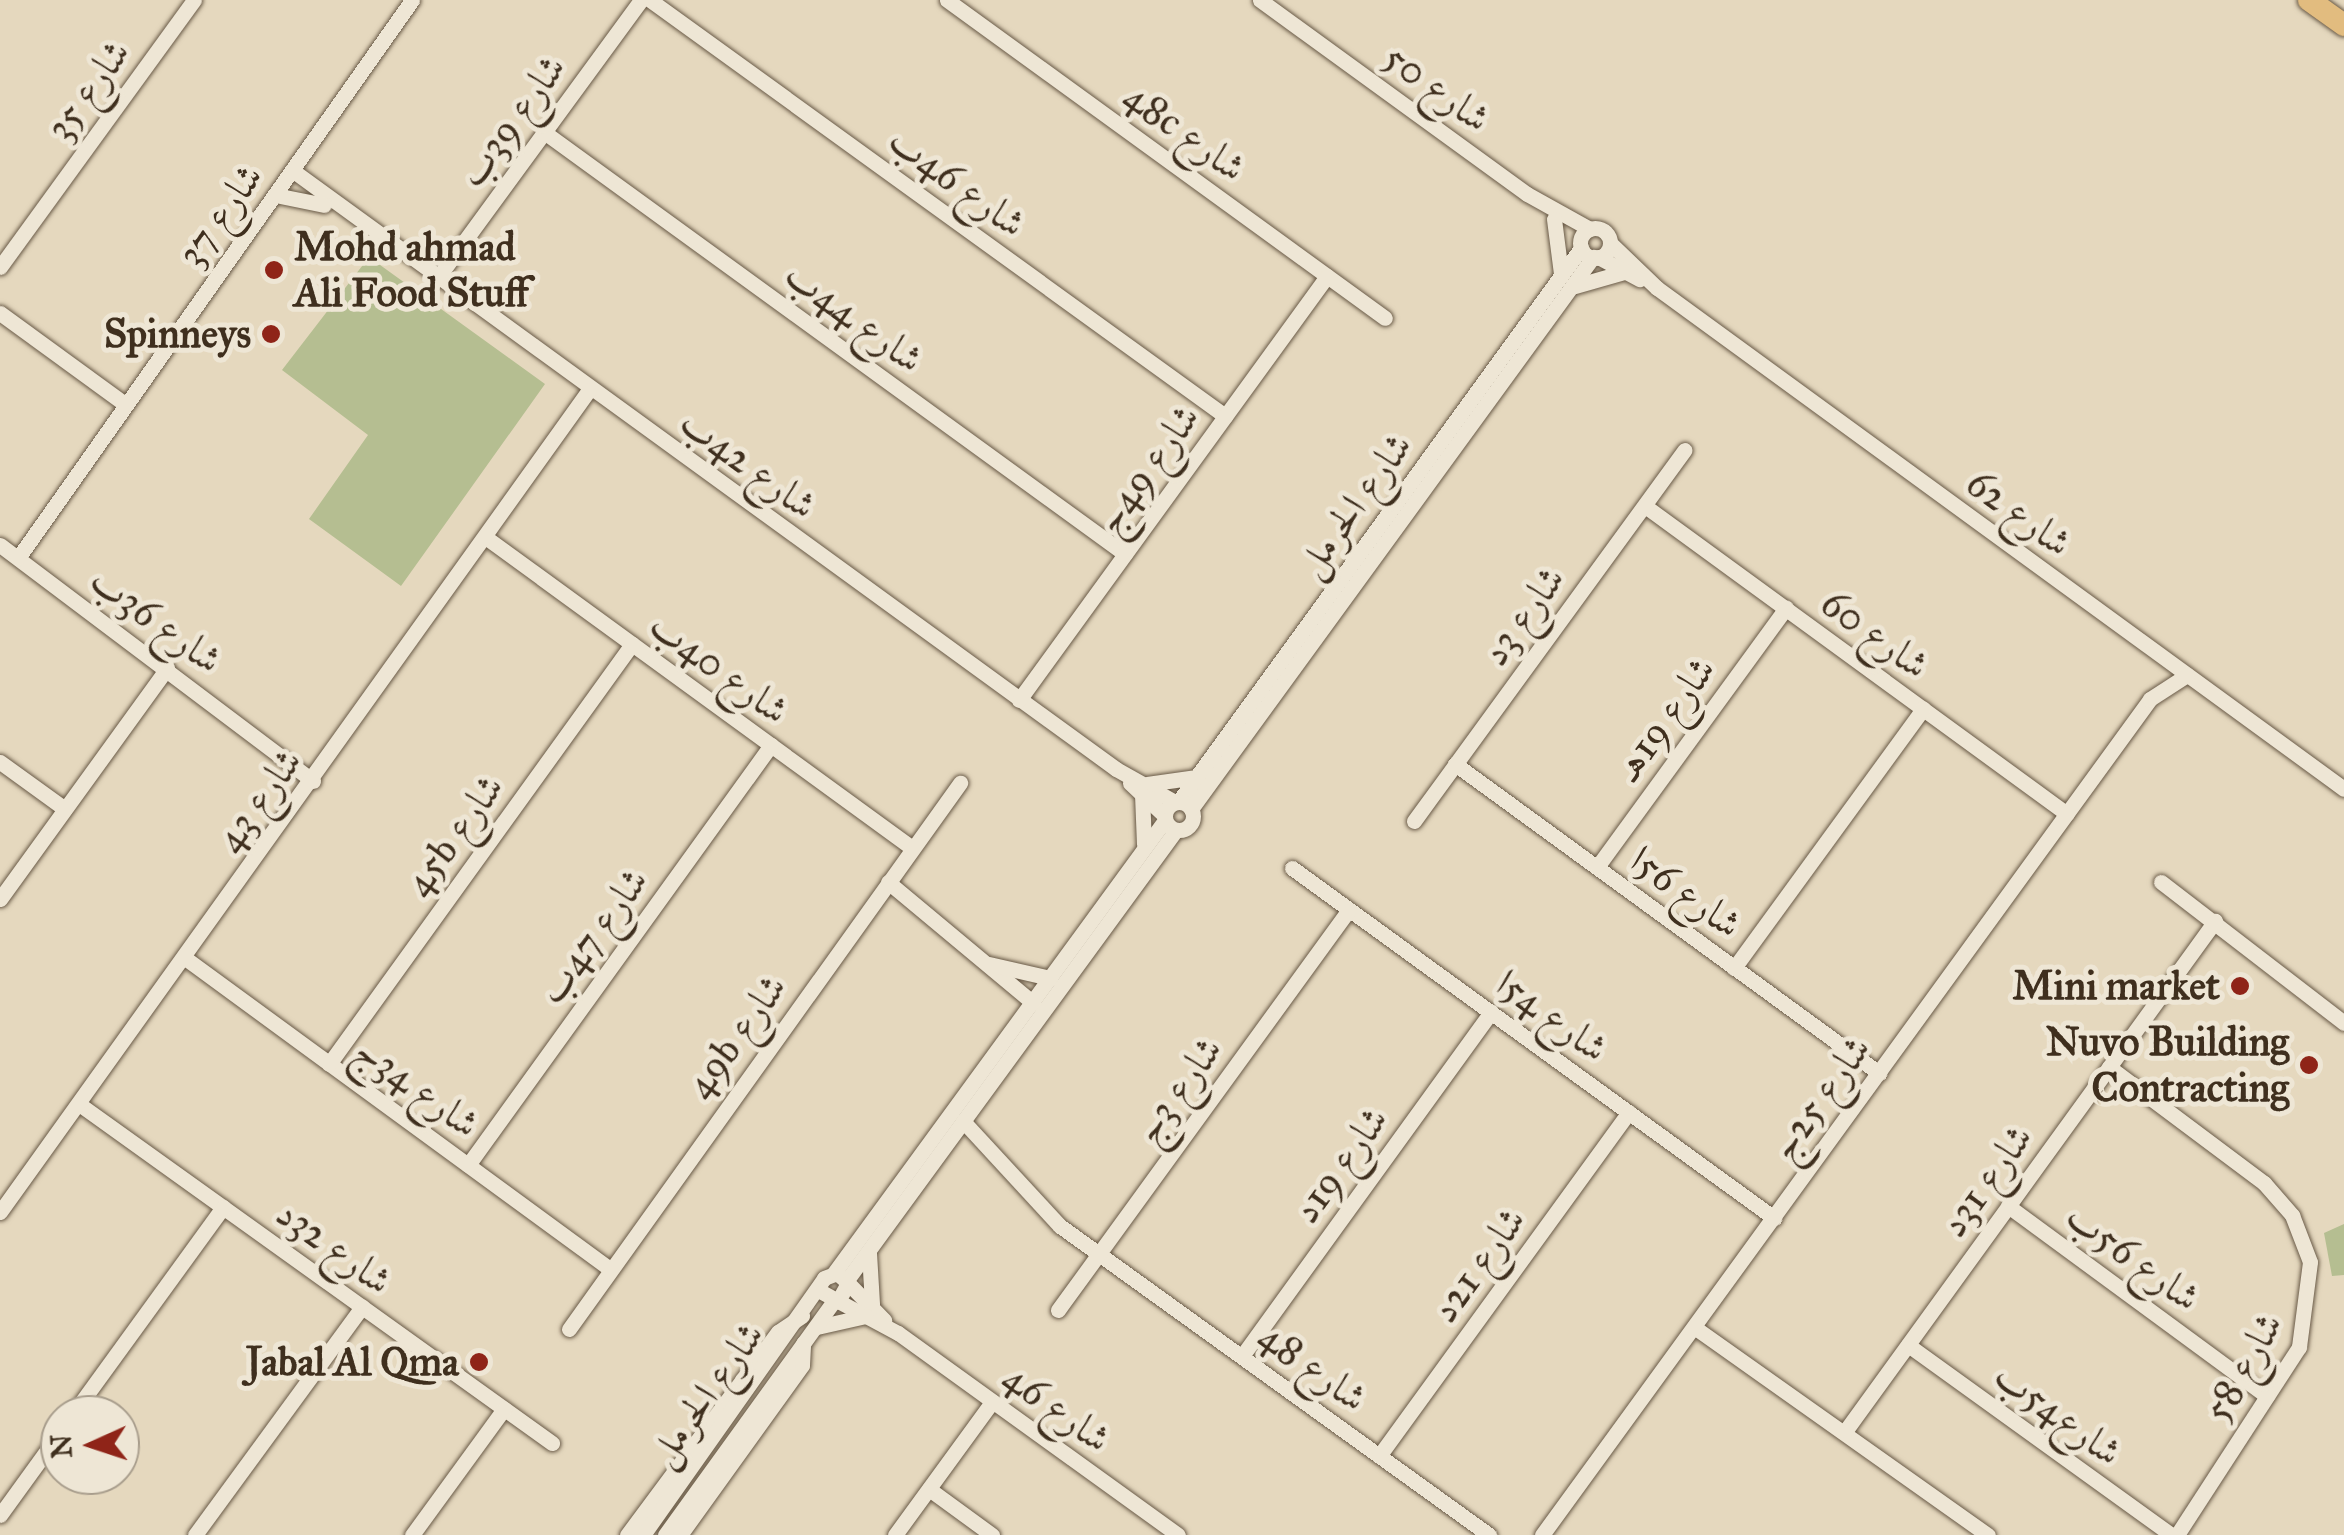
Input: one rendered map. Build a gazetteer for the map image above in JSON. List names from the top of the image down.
{
  "streets": {
    "street": [
      "شارع 50",
      "شارع 35",
      "شارع 39ب",
      "48c شارع",
      "شارع 46ب",
      "شارع 37",
      "شارع 44ب",
      "شارع 42ب",
      "شارع 49ج",
      "شارع الحرمل",
      "شارع 62",
      "شارع 3د",
      "شارع 36ب",
      "شارع 60",
      "شارع 40ب",
      "شارع 19هـ",
      "شارع 43",
      "45b شارع",
      "شارع 56ا",
      "شارع 47ب",
      "شارع 54ا",
      "49b شارع",
      "شارع 34ج",
      "شارع 3ج",
      "شارع 25ج",
      "شارع 19د",
      "شارع 31د",
      "شارع 32د",
      "شارع 56ب",
      "شارع 21د",
      "شارع 48",
      "شارع 58",
      "شارع 46",
      "شارع54ب"
    ]
  },
  "crossings": [
    ["شارع 50", "شارع الحرمل"],
    ["شارع 50", "شارع 62"],
    ["شارع 39ب", "شارع 44ب"],
    ["شارع 39ب", "شارع 42ب"],
    ["48c شارع", "شارع 49ج"],
    ["شارع 46ب", "شارع 49ج"],
    ["شارع 37", "شارع 42ب"],
    ["شارع 37", "شارع 36ب"],
    ["شارع 44ب", "شارع 49ج"],
    ["شارع 42ب", "شارع 49ج"],
    ["شارع 42ب", "شارع الحرمل"],
    ["شارع 42ب", "شارع 43"],
    ["شارع الحرمل", "شارع 62"],
    ["شارع الحرمل", "شارع 46"],
    ["شارع 62", "شارع 25ج"],
    ["شارع 3د", "شارع 60"],
    ["شارع 3د", "شارع 56ا"],
    ["شارع 36ب", "شارع 43"],
    ["شارع 60", "شارع 19هـ"],
    ["شارع 60", "شارع 25ج"],
    ["شارع 40ب", "شارع 43"],
    ["شارع 40ب", "45b شارع"],
    ["شارع 40ب", "شارع 47ب"],
    ["شارع 40ب", "49b شارع"],
    ["شارع 19هـ", "شارع 56ا"],
    ["شارع 43", "شارع 34ج"],
    ["شارع 43", "شارع 32د"],
    ["45b شارع", "شارع 34ج"],
    ["شارع 56ا", "شارع 25ج"],
    ["شارع 47ب", "شارع 34ج"],
    ["شارع 54ا", "شارع 3ج"],
    ["شارع 54ا", "شارع 25ج"],
    ["شارع 54ا", "شارع 19د"],
    ["شارع 54ا", "شارع 21د"],
    ["49b شارع", "شارع 34ج"],
    ["شارع 3ج", "شارع 48"],
    ["شارع 19د", "شارع 48"],
    ["شارع 31د", "شارع 56ب"],
    ["شارع 31د", "شارع 58"],
    ["شارع 31د", "شارع54ب"],
    ["شارع 56ب", "شارع 58"],
    ["شارع 21د", "شارع 48"],
    ["شارع 58", "شارع54ب"]
  ],
  "places": [
    "Mohd ahmad Ali Food Stuff",
    "Spinneys",
    "Mini market",
    "Nuvo Building Contracting",
    "Jabal Al Qma"
  ],
  "north": "left"
}
